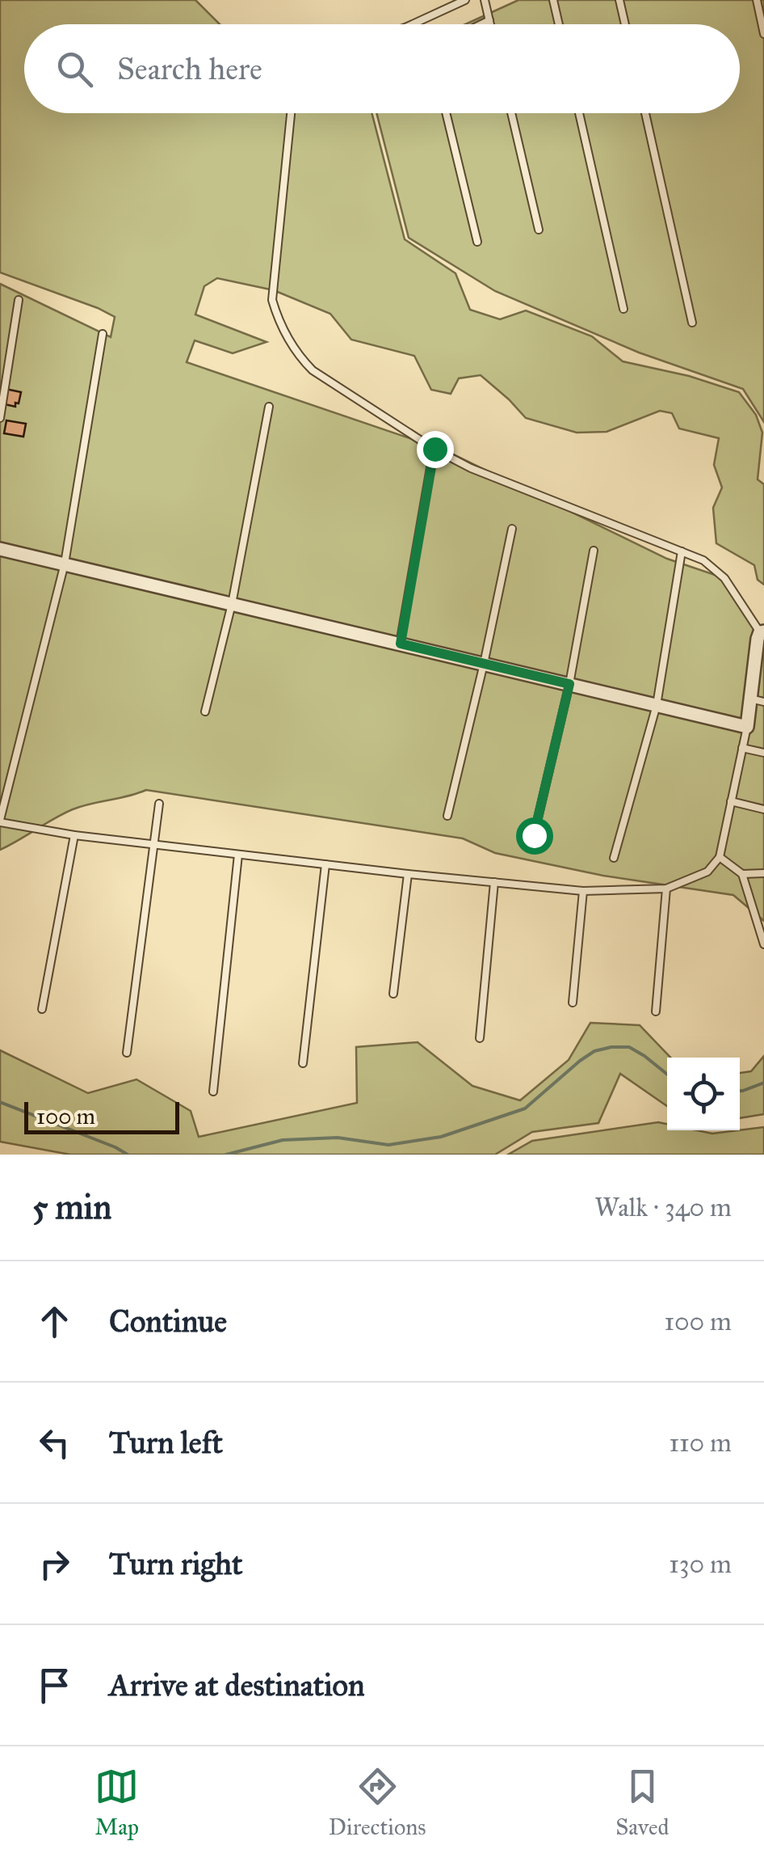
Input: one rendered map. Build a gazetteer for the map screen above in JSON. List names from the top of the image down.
{
  "scale_bar": "100 m",
  "page": {
    "search": "Search here",
    "scale": "100 m",
    "heading": ["5 min", "Walk · 340 m"],
    "list": [
      ["Continue", "100 m"],
      ["Turn left", "110 m"],
      ["Turn right", "130 m"],
      "Arrive at destination"
    ],
    "nav": ["Map", "Directions", "Saved"]
  }
}
